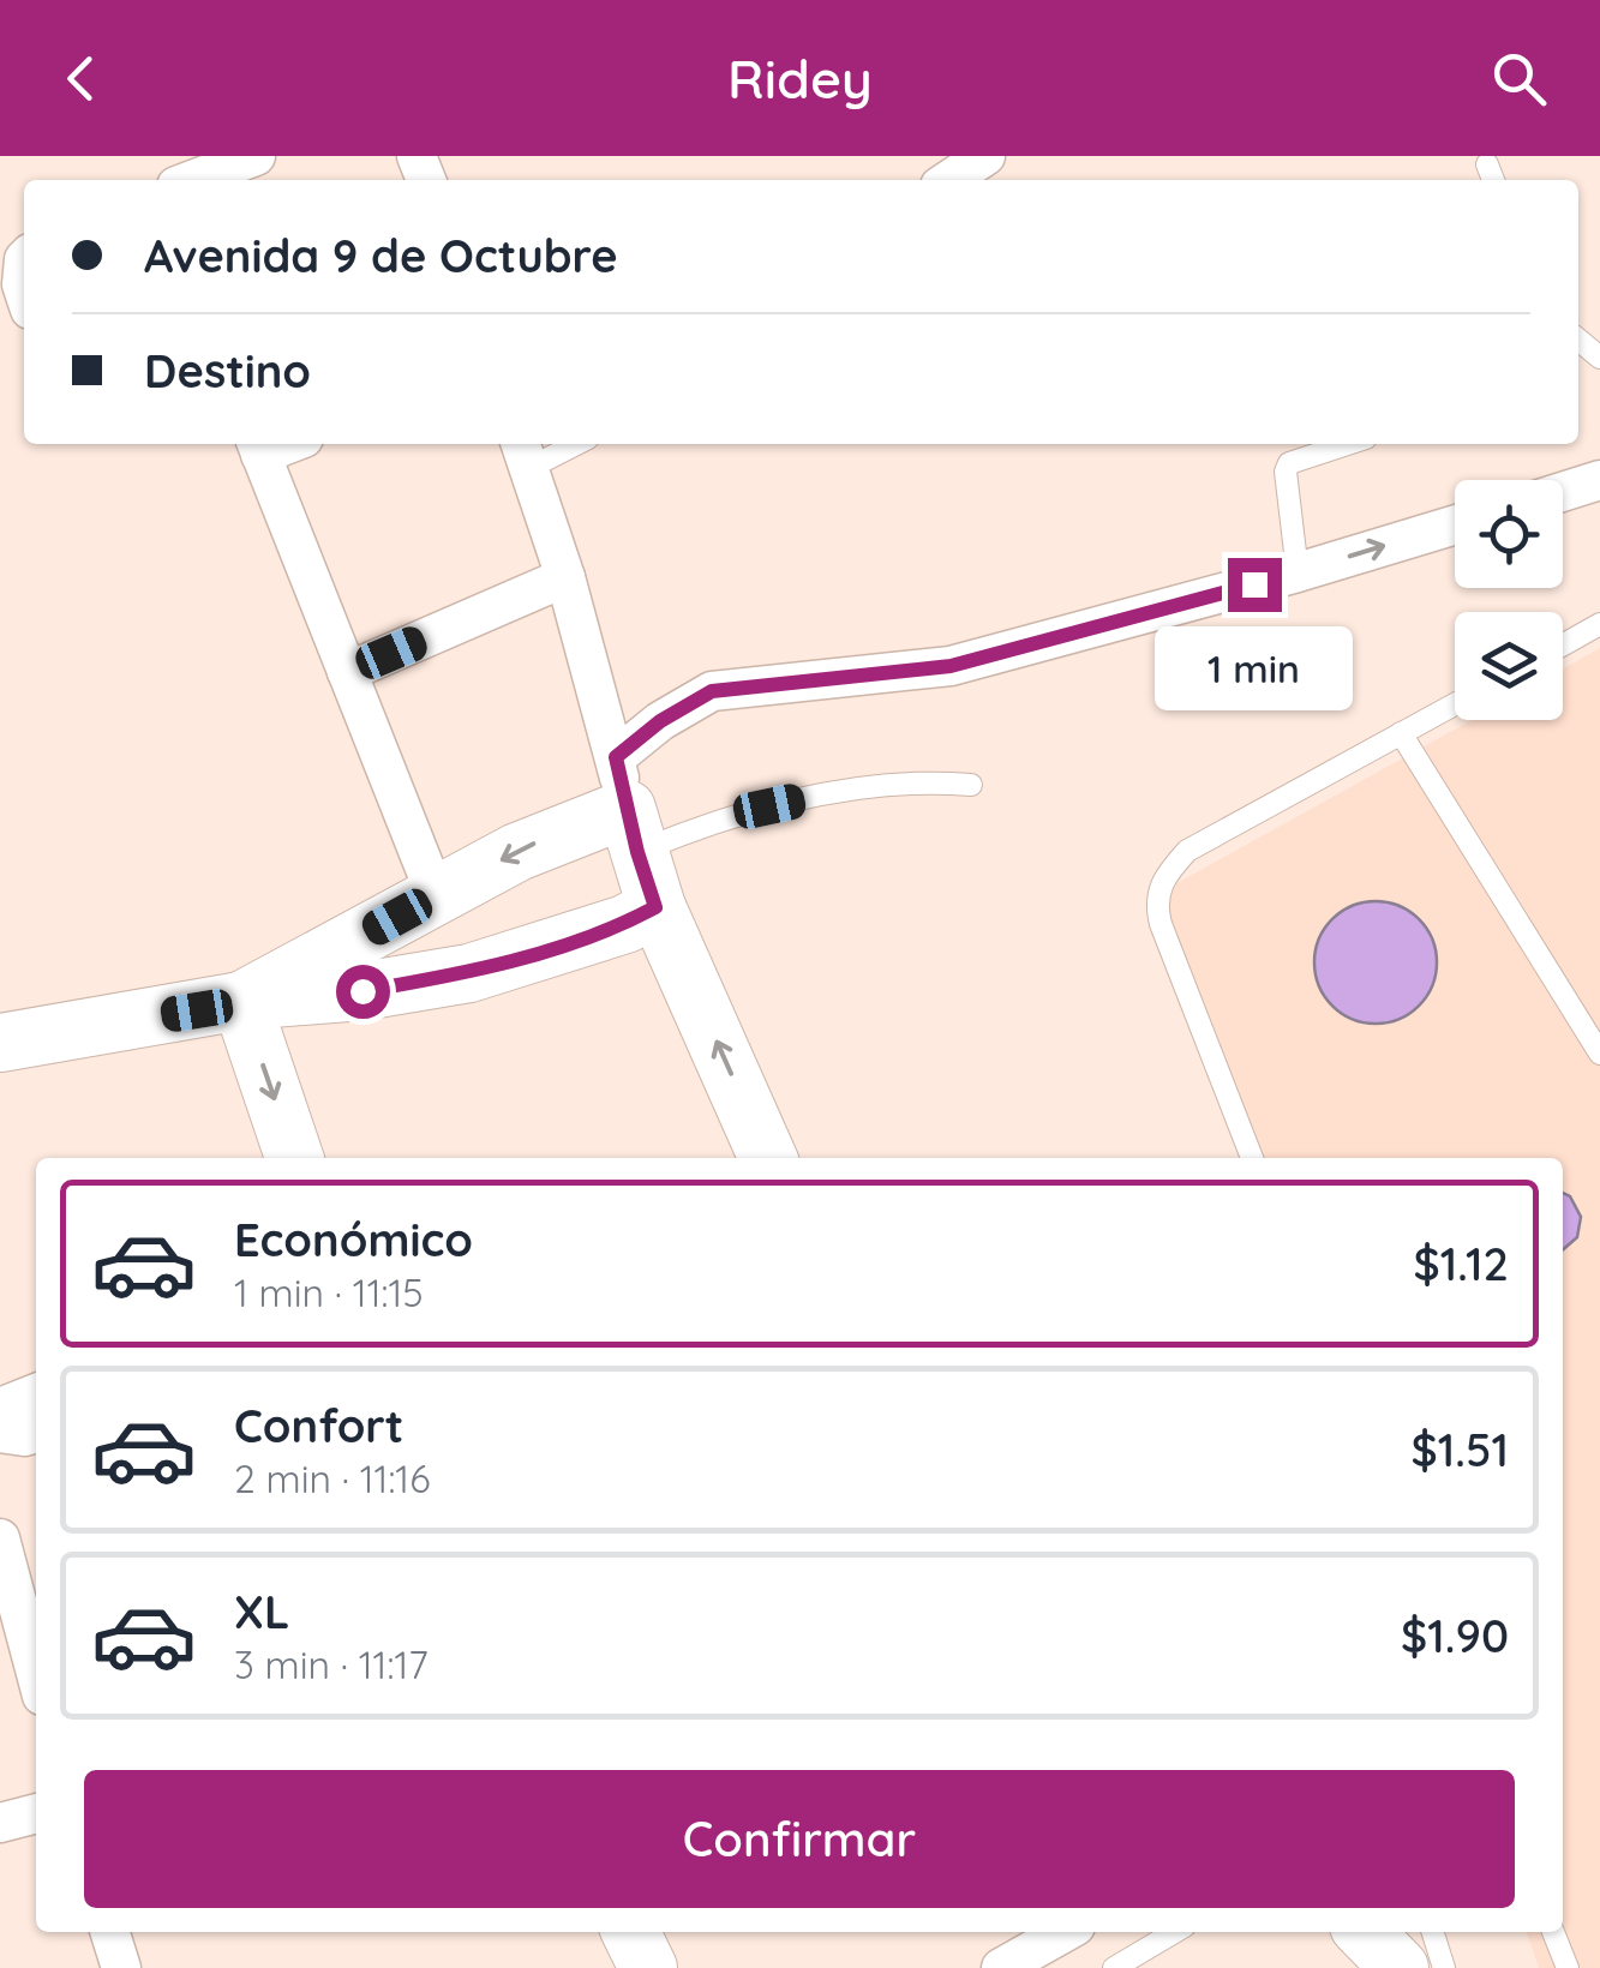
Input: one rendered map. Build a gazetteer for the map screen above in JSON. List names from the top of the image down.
{
  "page": {
    "header": "Ridey",
    "banner": ["Avenida 9 de Octubre", "Destino"],
    "bubble": "1 min",
    "list": [
      {
        "name": "Económico",
        "note": "1 min · 11:15",
        "value": "$1.12"
      },
      {
        "name": "Confort",
        "note": "2 min · 11:16",
        "value": "$1.51"
      },
      {
        "name": "XL",
        "note": "3 min · 11:17",
        "value": "$1.90"
      }
    ],
    "buttons": "Confirmar"
  }
}
